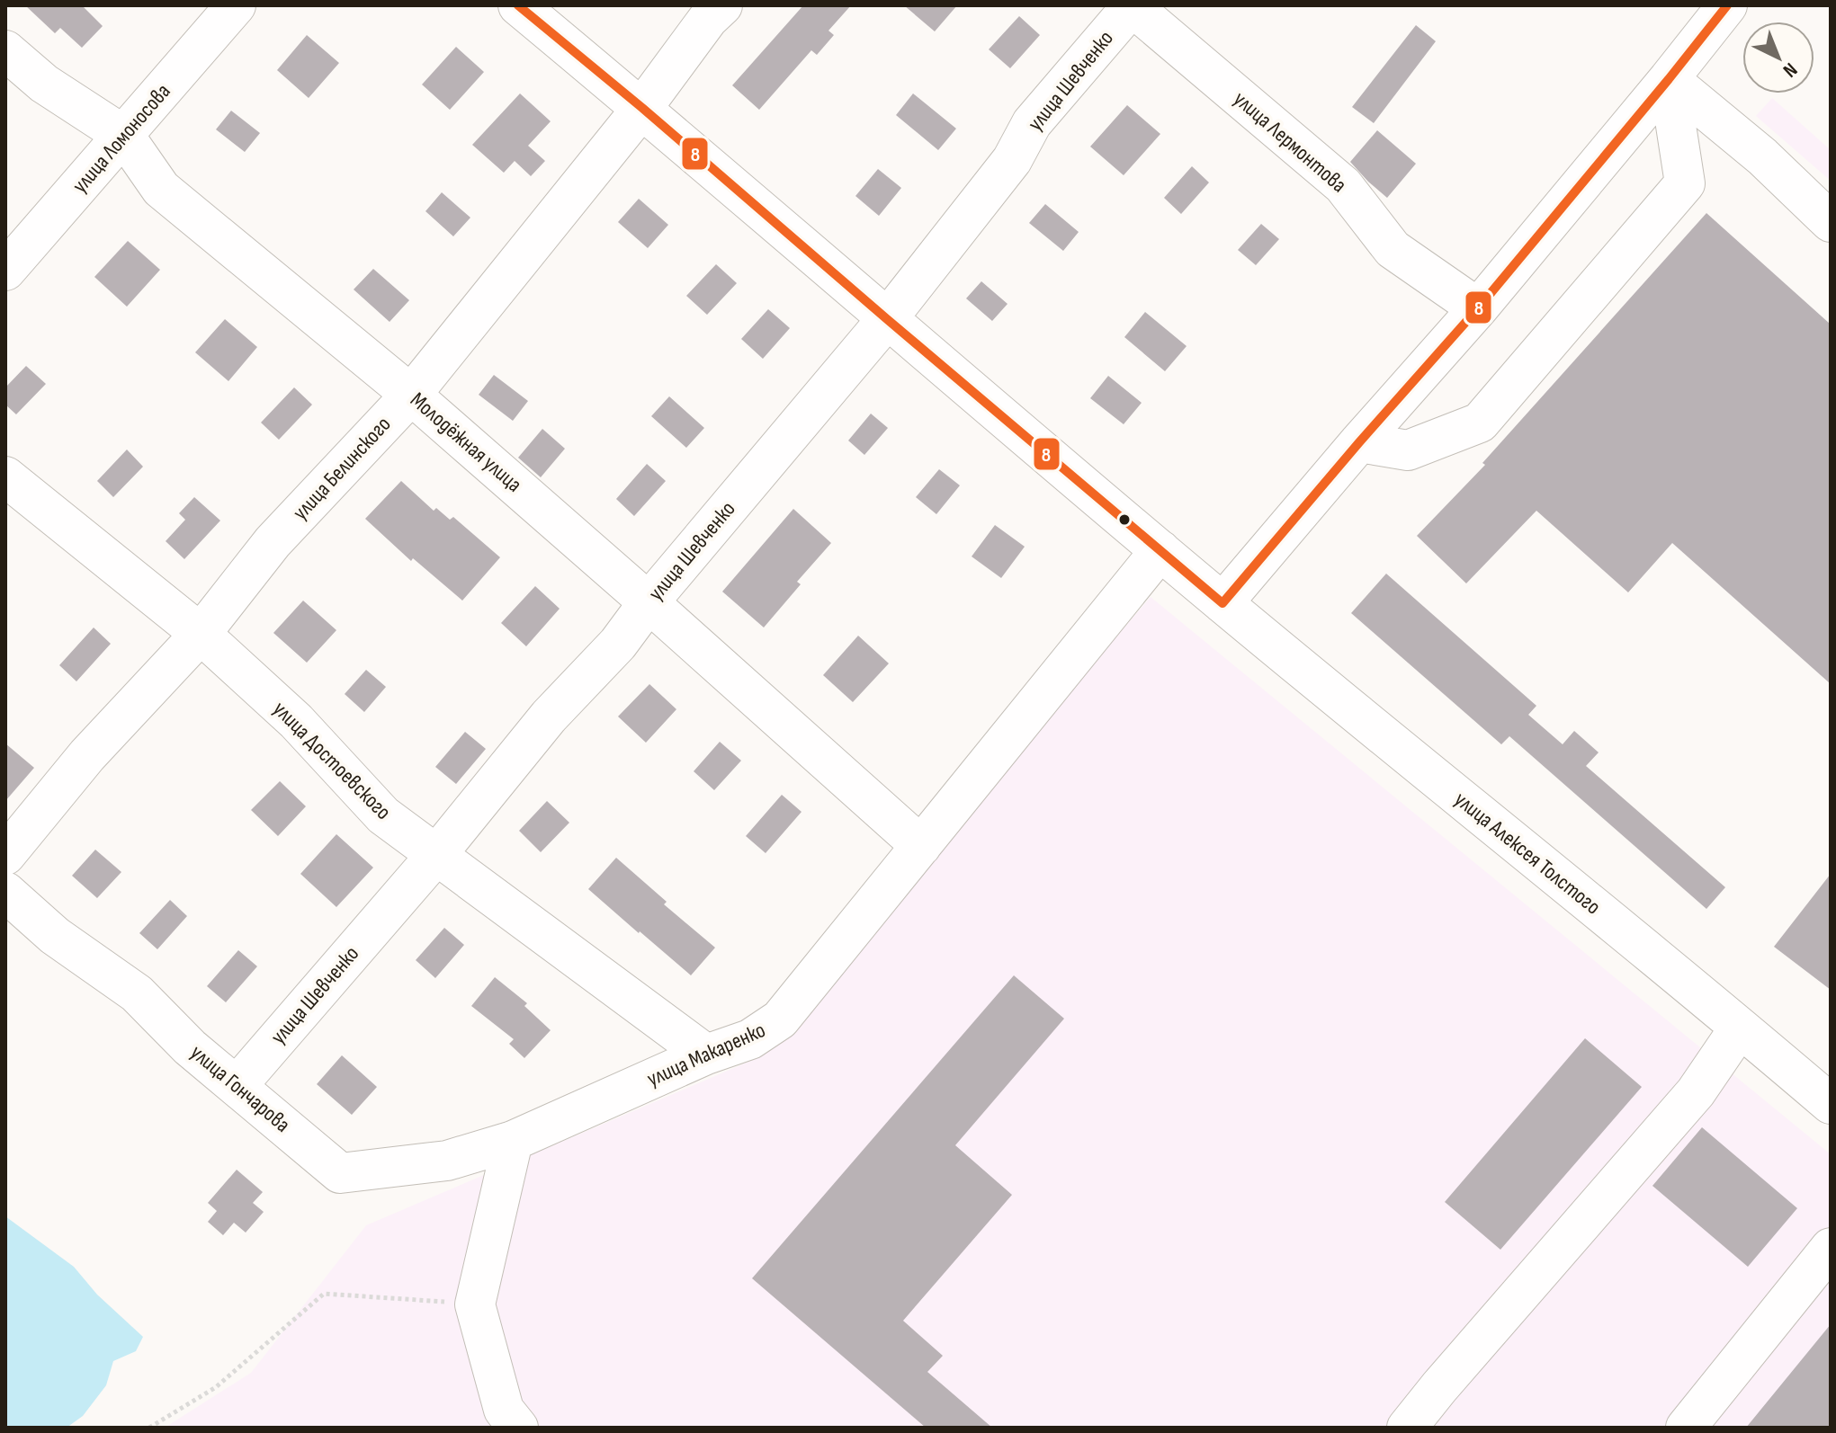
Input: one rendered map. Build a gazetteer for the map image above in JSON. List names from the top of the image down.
{
  "streets": {
    "street": [
      "улица Шевченко",
      "улица Ломоносова",
      "улица Лермонтова",
      "Молодёжная улица",
      "улица Белинского",
      "улица Достоевского",
      "улица Алексея Толстого",
      "улица Макаренко",
      "улица Гончарова"
    ]
  },
  "crossings": [
    ["улица Шевченко", "улица Лермонтова"],
    ["улица Шевченко", "Молодёжная улица"],
    ["улица Шевченко", "улица Достоевского"],
    ["улица Шевченко", "улица Алексея Толстого"],
    ["улица Шевченко", "улица Гончарова"],
    ["улица Ломоносова", "Молодёжная улица"],
    ["Молодёжная улица", "улица Белинского"],
    ["Молодёжная улица", "улица Макаренко"],
    ["улица Белинского", "улица Достоевского"],
    ["улица Достоевского", "улица Макаренко"],
    ["улица Алексея Толстого", "улица Макаренко"],
    ["улица Макаренко", "улица Гончарова"]
  ],
  "lines": ["transit line 8"],
  "north": "bottom right"
}
